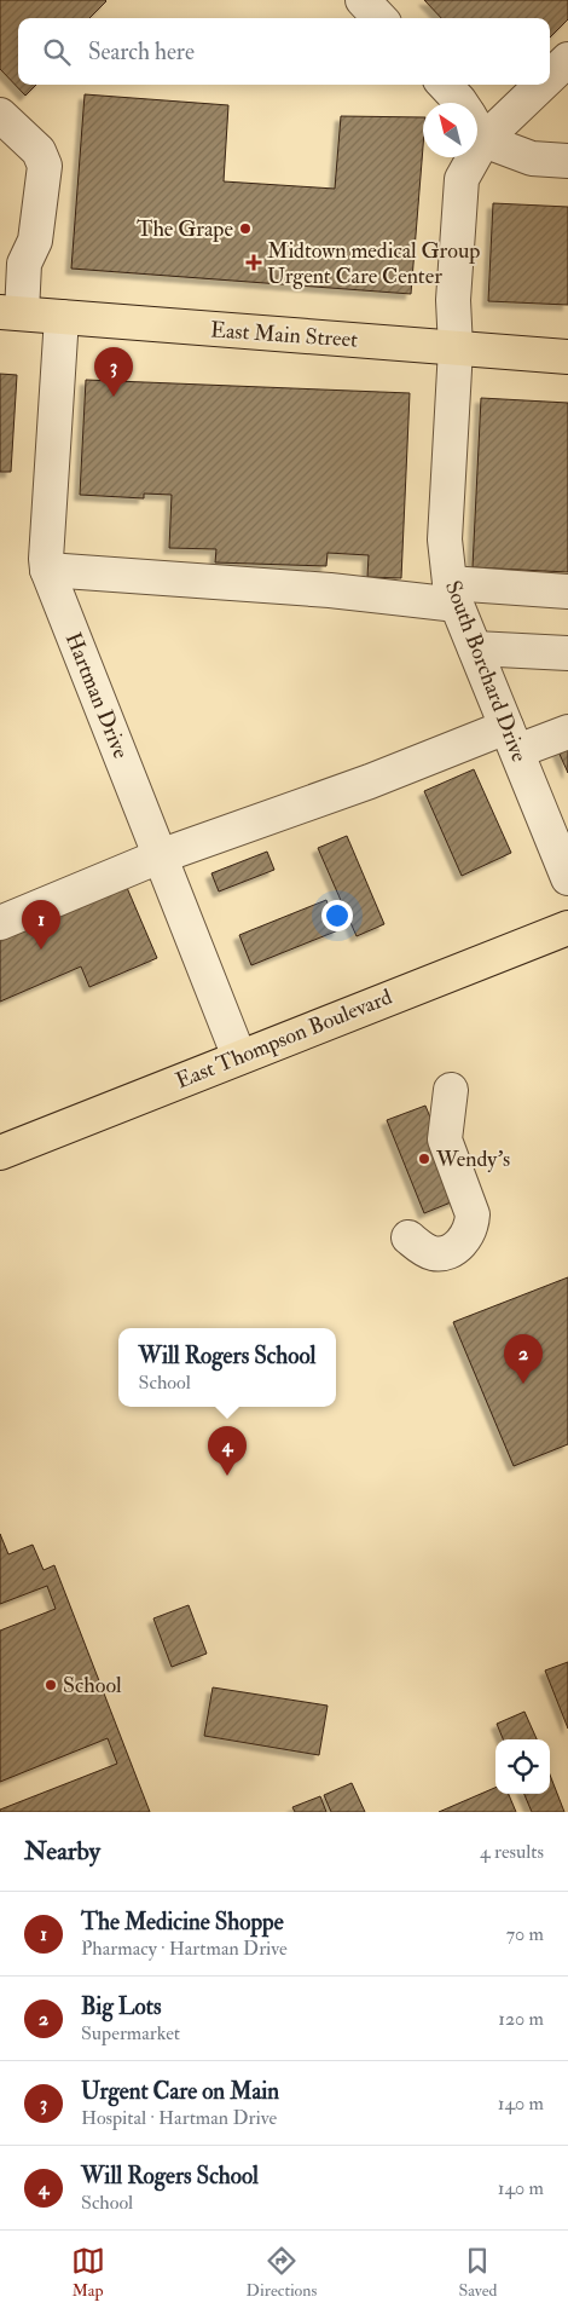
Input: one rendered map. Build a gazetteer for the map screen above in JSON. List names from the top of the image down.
{
  "streets": {
    "main road": ["East Main Street", "East Thompson Boulevard"],
    "street": ["South Borchard Drive", "Hartman Drive"]
  },
  "crossings": [
    ["East Main Street", "South Borchard Drive"],
    ["East Main Street", "Hartman Drive"],
    ["Hartman Drive", "East Thompson Boulevard"]
  ],
  "places": {
    "other": ["The Grape", "Wendy's", "School"],
    "health": ["Midtown medical Group Urgent Care Center"]
  },
  "north": "top left",
  "page": {
    "search": "Search here",
    "pins": [
      "3",
      "1",
      "2",
      "4"
    ],
    "popup": ["Will Rogers School", "School"],
    "heading": ["Nearby", "4 results"],
    "list": [
      {
        "mark": "1",
        "name": "The Medicine Shoppe",
        "note": "Pharmacy · Hartman Drive",
        "value": "70 m"
      },
      {
        "mark": "2",
        "name": "Big Lots",
        "note": "Supermarket",
        "value": "120 m"
      },
      {
        "mark": "3",
        "name": "Urgent Care on Main",
        "note": "Hospital · Hartman Drive",
        "value": "140 m"
      },
      {
        "mark": "4",
        "name": "Will Rogers School",
        "note": "School",
        "value": "140 m"
      }
    ],
    "nav": ["Map", "Directions", "Saved"]
  }
}
